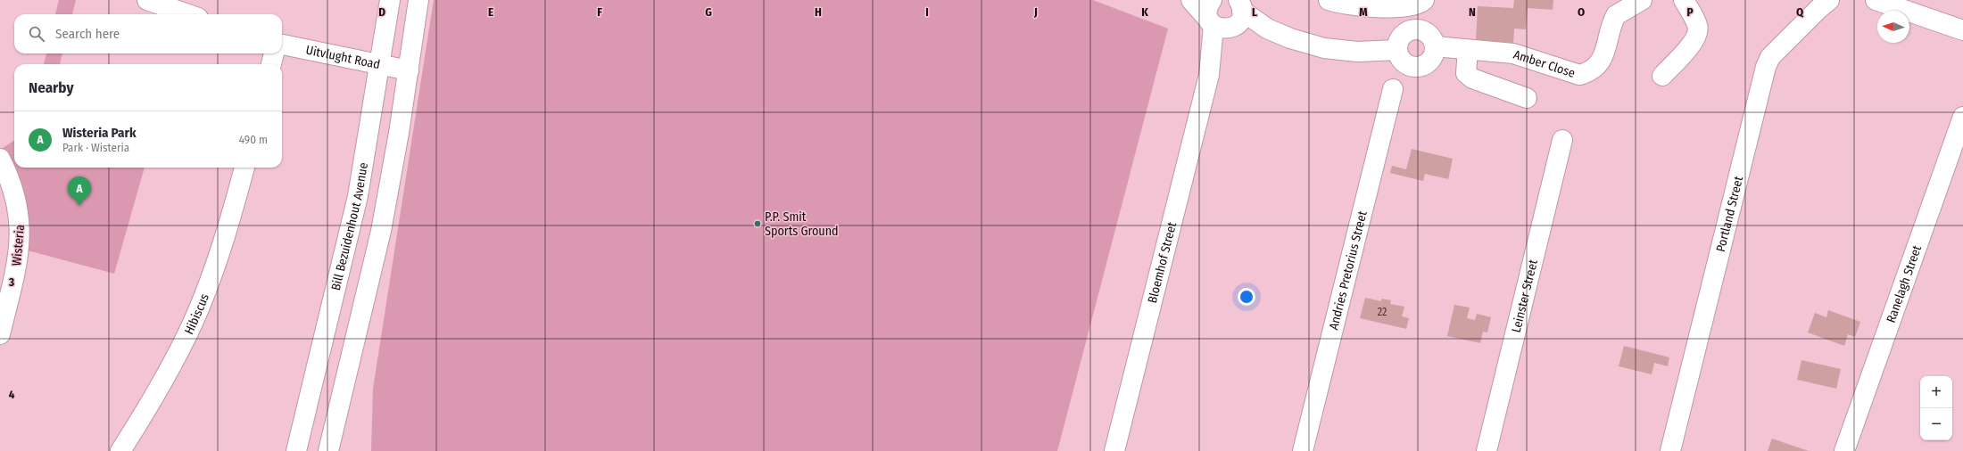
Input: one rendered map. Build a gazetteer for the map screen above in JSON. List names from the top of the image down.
{
  "streets": {
    "street": [
      "Uitvlught Road",
      "Amber Close",
      "Portland Street",
      "Bill Bezuidenhout Avenue",
      "Wisteria",
      "Bloemhof Street",
      "Andries Pretorius Street",
      "Ranelagh Street",
      "Leinster Street",
      "Hibiscus"
    ]
  },
  "crossings": [
    ["Uitvlught Road", "Bill Bezuidenhout Avenue"]
  ],
  "places": ["P.P. Smit Sports Ground"],
  "house_numbers": ["22"],
  "north": "left",
  "page": {
    "search": "Search here",
    "heading": "Nearby",
    "list": [
      {
        "mark": "A",
        "name": "Wisteria Park",
        "note": "Park · Wisteria",
        "value": "490 m"
      }
    ],
    "pins": "A",
    "map_buttons": ["+", "−"]
  },
  "grid": {
    "columns": [
      "D",
      "E",
      "F",
      "G",
      "H",
      "I",
      "J",
      "K",
      "L",
      "M",
      "N",
      "O",
      "P",
      "Q"
    ],
    "rows": ["3", "4"]
  }
}
